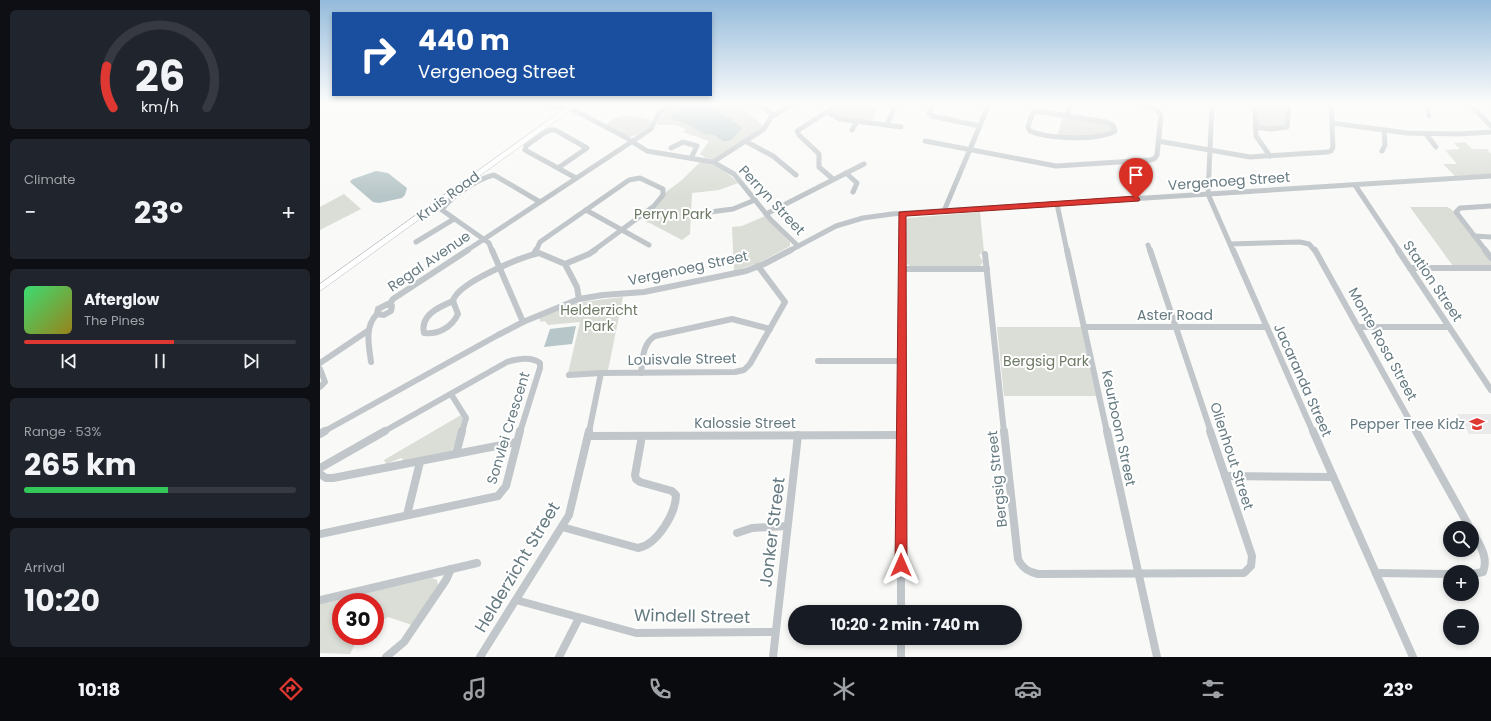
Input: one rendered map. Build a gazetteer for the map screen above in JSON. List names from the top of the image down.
{
  "streets": {
    "street": [
      "Vergenoeg Street",
      "Kruis Road",
      "Perryn Street",
      "Regal Avenue",
      "Station Street",
      "Aster Road",
      "Monte Rosa Street",
      "Louisvale Street",
      "Jacaranda Street",
      "Kalossie Street",
      "Sonvlei Crescent",
      "Keurboom Street",
      "Olienhout Street",
      "Bergsig Street",
      "Jonker Street",
      "Helderzicht Street",
      "Windell Street"
    ]
  },
  "crossings": [
    ["Vergenoeg Street", "Perryn Street"],
    ["Vergenoeg Street", "Station Street"],
    ["Vergenoeg Street", "Louisvale Street"],
    ["Vergenoeg Street", "Jacaranda Street"],
    ["Vergenoeg Street", "Keurboom Street"],
    ["Perryn Street", "Regal Avenue"],
    ["Aster Road", "Jacaranda Street"],
    ["Aster Road", "Keurboom Street"],
    ["Aster Road", "Olienhout Street"],
    ["Monte Rosa Street", "Jacaranda Street"],
    ["Louisvale Street", "Helderzicht Street"],
    ["Kalossie Street", "Jonker Street"],
    ["Kalossie Street", "Helderzicht Street"],
    ["Keurboom Street", "Olienhout Street"],
    ["Keurboom Street", "Bergsig Street"],
    ["Olienhout Street", "Bergsig Street"],
    ["Jonker Street", "Windell Street"],
    ["Helderzicht Street", "Windell Street"]
  ],
  "parks": ["Perryn Park", "Helderzicht Park", "Bergsig Park"],
  "places": {
    "school or university": ["Pepper Tree Kidz"]
  },
  "page": {
    "turn": ["440 m", "Vergenoeg Street"],
    "tile": [
      "Climate",
      ["Range · 53%", "265 km"],
      ["Arrival", "10:20"]
    ],
    "heat": ["−", "23°", "+"],
    "song": ["Afterglow", "The Pines"],
    "map_buttons": ["+", "−"],
    "limit": "30",
    "trip": "10:20 · 2 min · 740 m",
    "tabs": ["10:18", "23°"],
    "gauge": ["26", "km/h"]
  }
}
